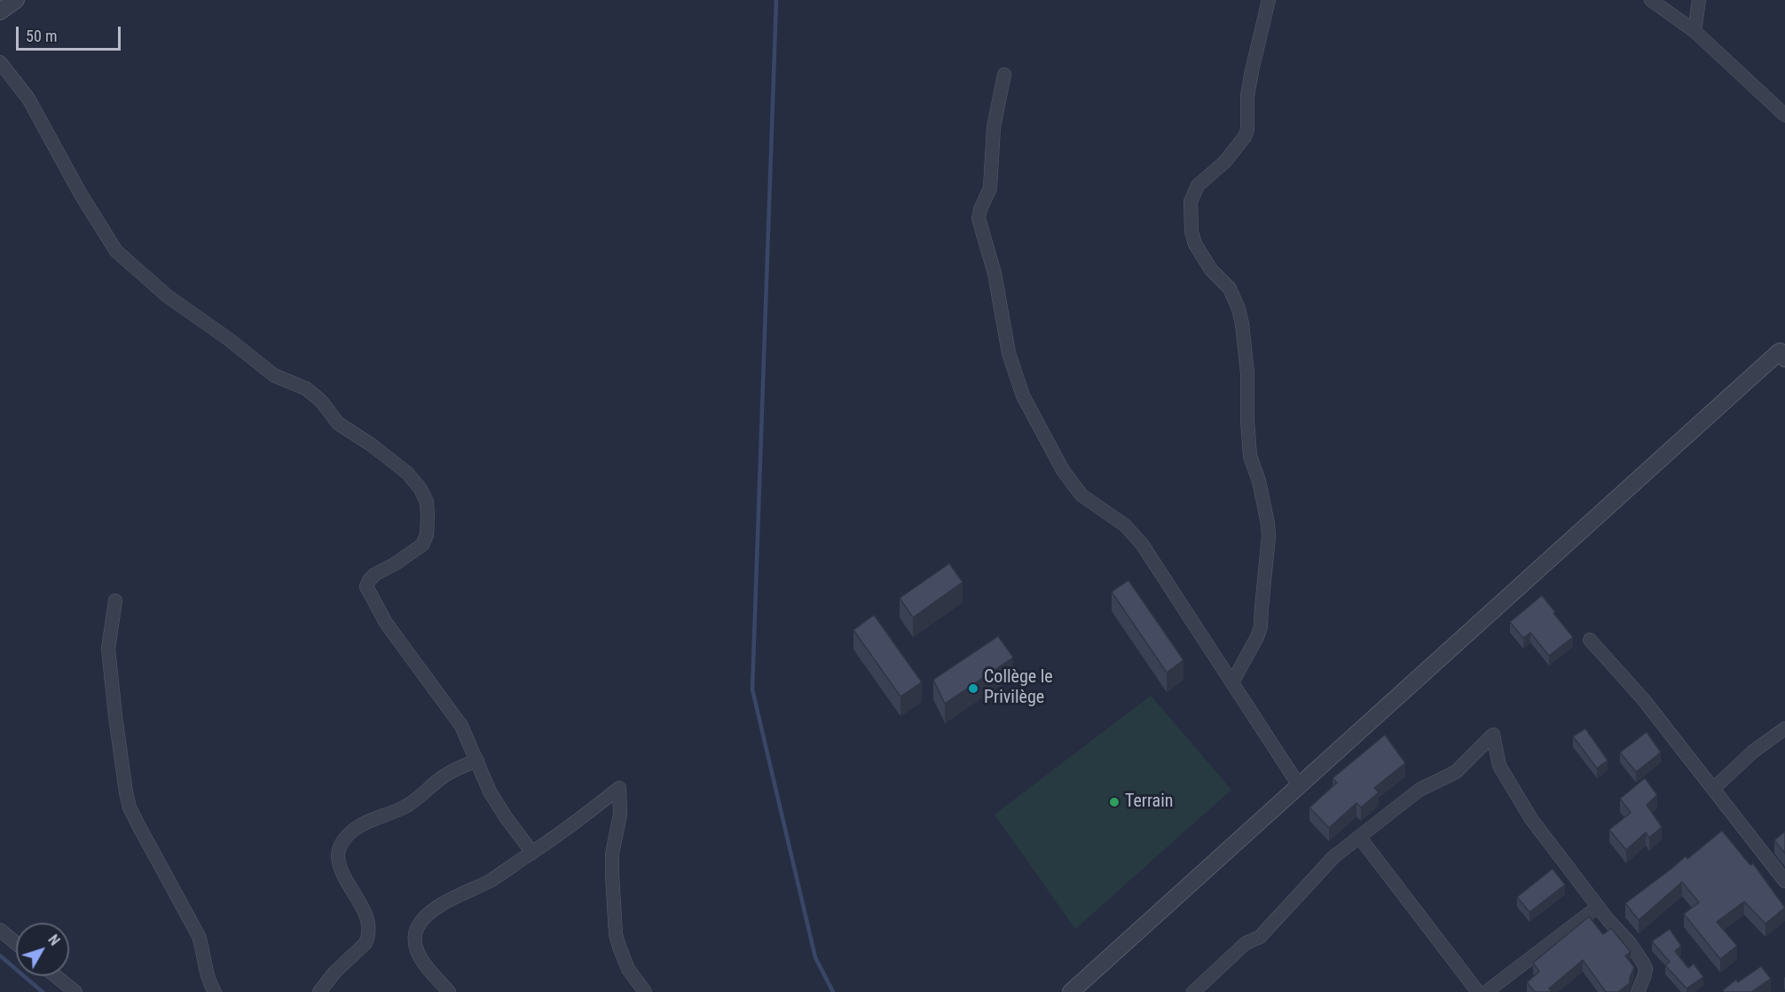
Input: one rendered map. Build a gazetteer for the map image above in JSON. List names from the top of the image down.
{
  "places": ["Collège le Privilège", "Terrain"],
  "scale_bar": "50 m",
  "north": "top right"
}
